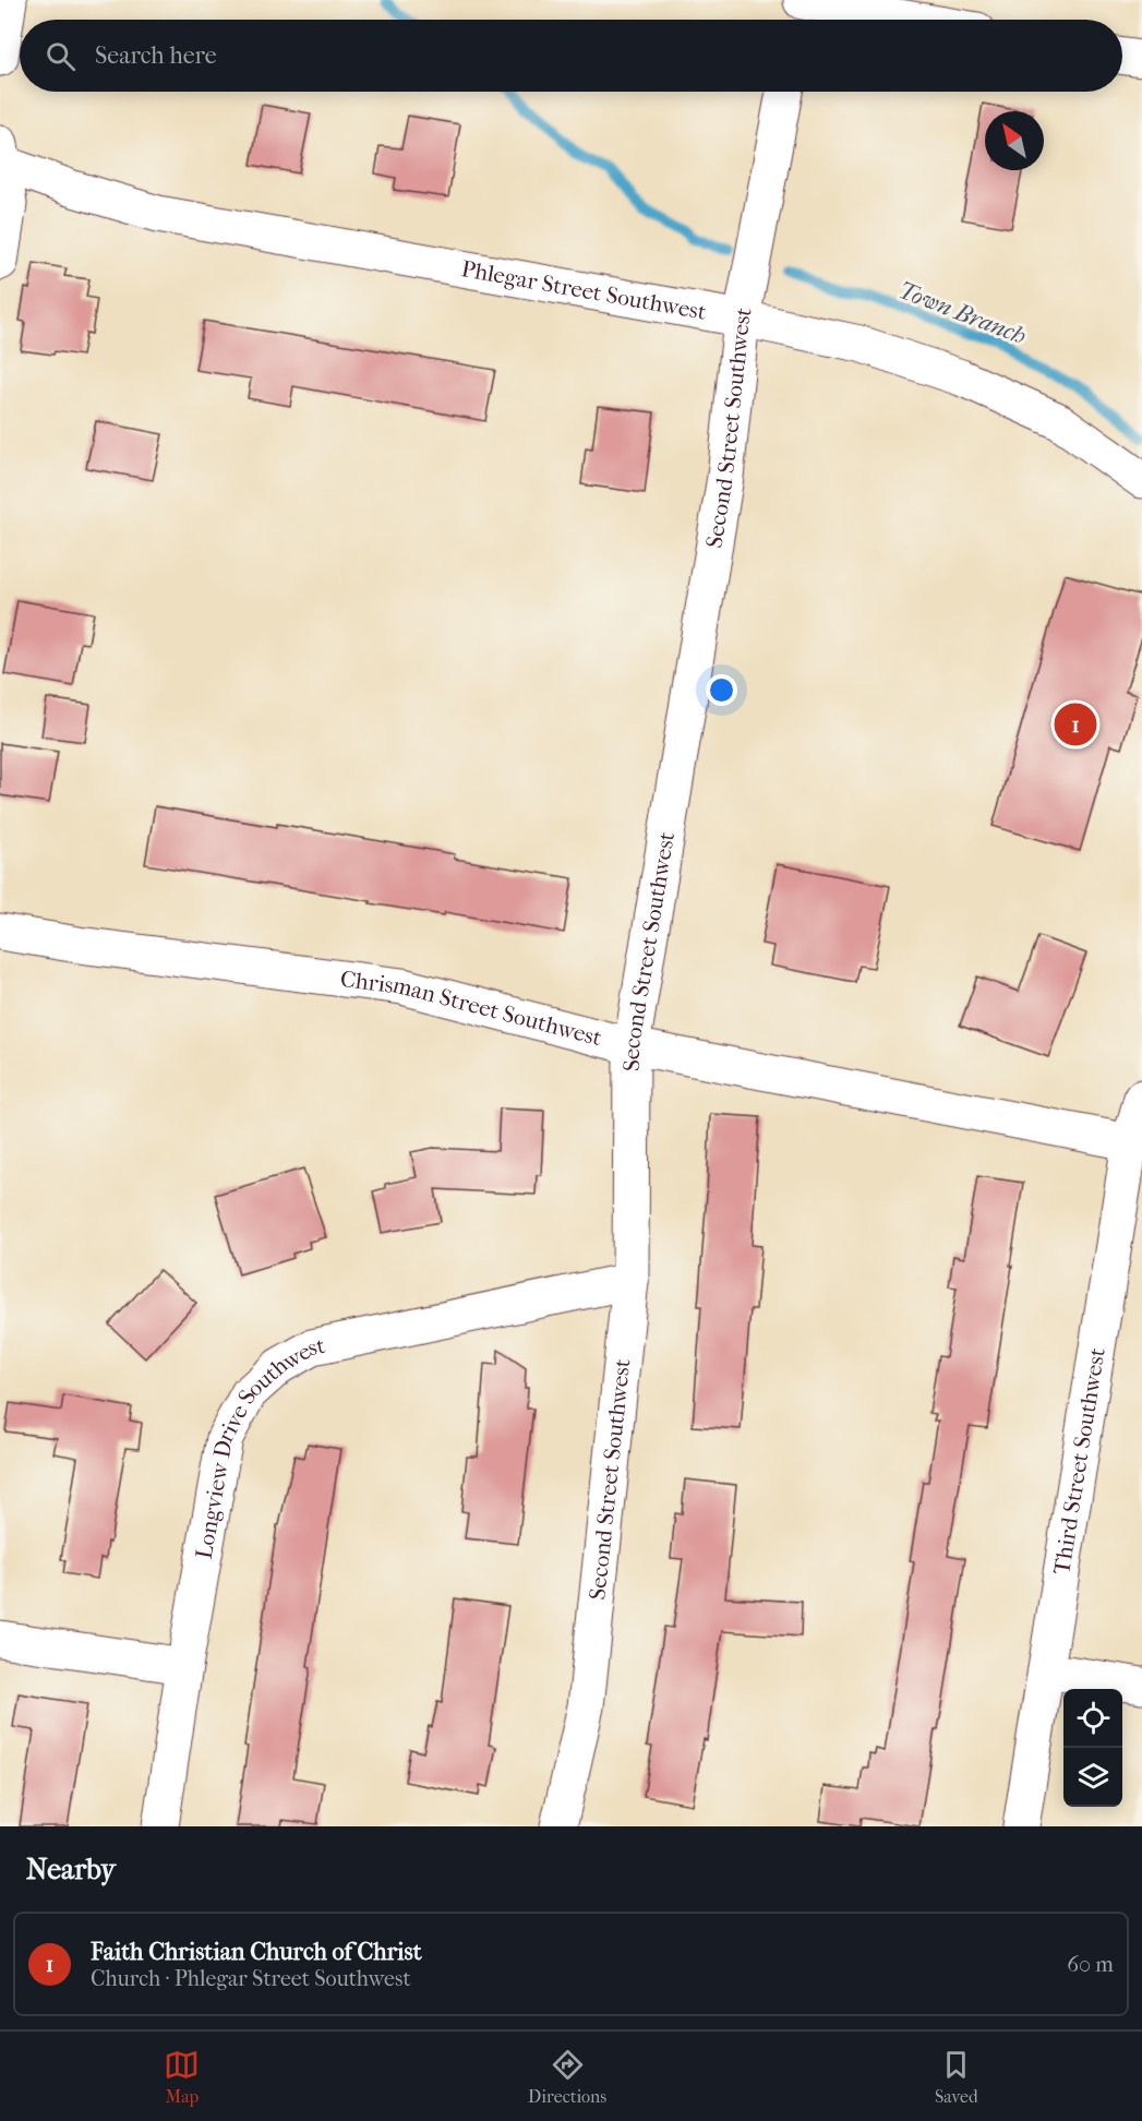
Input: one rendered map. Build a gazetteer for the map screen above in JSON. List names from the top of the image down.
{
  "streets": {
    "street": [
      "Phlegar Street Southwest",
      "Second Street Southwest",
      "Chrisman Street Southwest",
      "Longview Drive Southwest",
      "Third Street Southwest"
    ]
  },
  "crossings": [
    ["Phlegar Street Southwest", "Second Street Southwest"],
    ["Second Street Southwest", "Chrisman Street Southwest"],
    ["Second Street Southwest", "Longview Drive Southwest"],
    ["Chrisman Street Southwest", "Third Street Southwest"]
  ],
  "water": ["Town Branch"],
  "north": "top left",
  "page": {
    "search": "Search here",
    "pins": "1",
    "heading": "Nearby",
    "list": [
      {
        "mark": "1",
        "name": "Faith Christian Church of Christ",
        "note": "Church · Phlegar Street Southwest",
        "value": "60 m"
      }
    ],
    "nav": ["Map", "Directions", "Saved"]
  }
}
